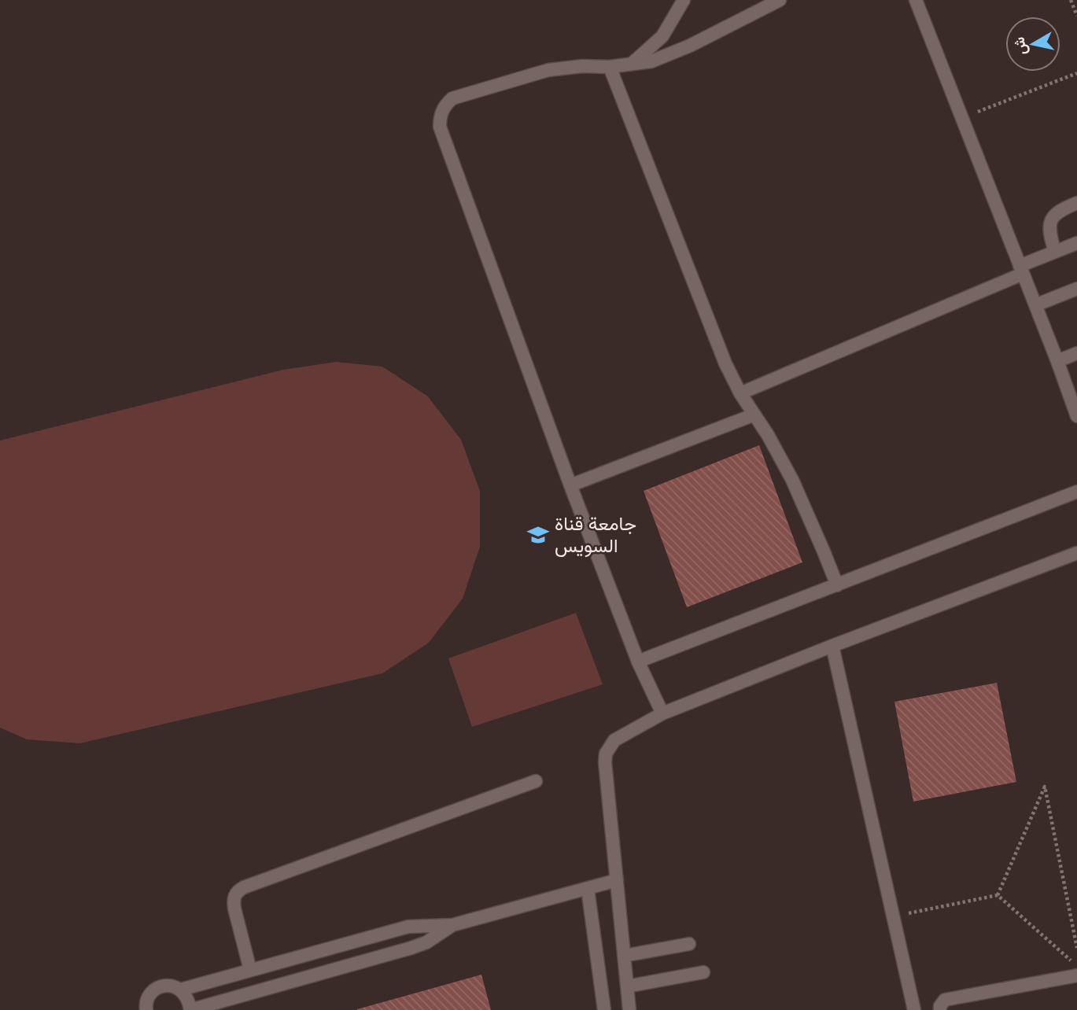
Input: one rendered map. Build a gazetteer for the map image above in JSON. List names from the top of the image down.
{
  "places": {
    "school or university": ["جامعة قناة السويس"]
  },
  "north": "left"
}
